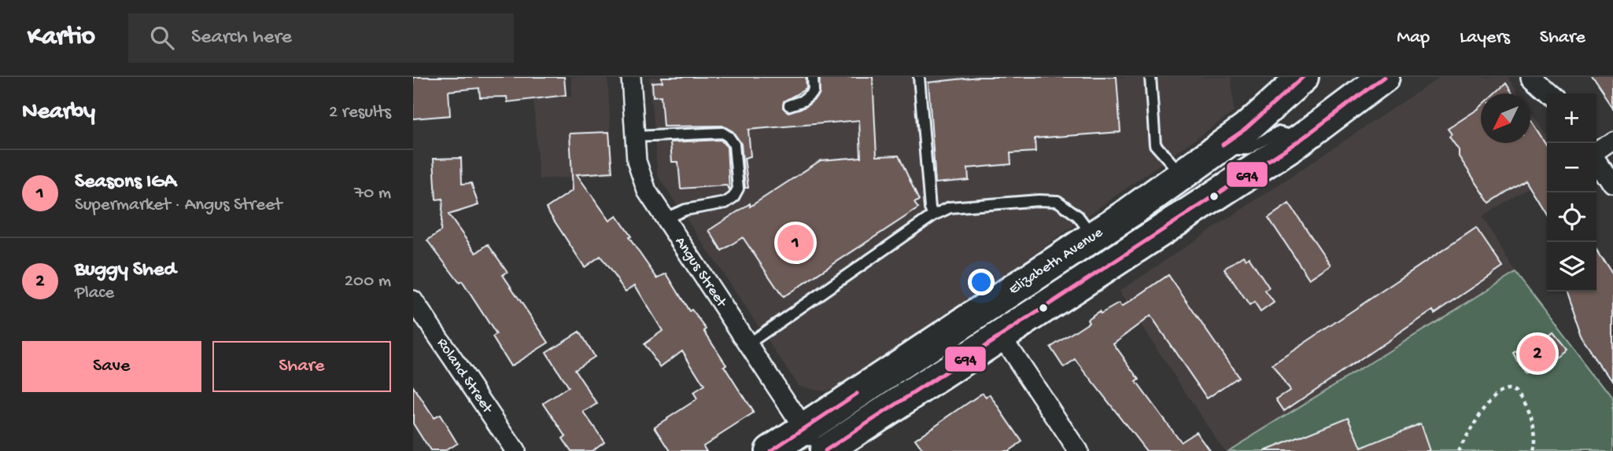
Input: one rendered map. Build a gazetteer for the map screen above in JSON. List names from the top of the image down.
{
  "streets": {
    "highway": ["Elizabeth Avenue"],
    "street": ["Angus Street", "Roland Street"]
  },
  "crossings": [
    ["Elizabeth Avenue", "Angus Street"]
  ],
  "lines": ["transit line 694"],
  "north": "bottom left",
  "page": {
    "header": "Kartio",
    "search": "Search here",
    "nav": ["Map", "Layers", "Share"],
    "heading": ["Nearby", "2 results"],
    "map_buttons": ["+", "−"],
    "list": [
      {
        "mark": "1",
        "name": "Seasons IGA",
        "note": "Supermarket · Angus Street",
        "value": "70 m"
      },
      {
        "mark": "2",
        "name": "Buggy Shed",
        "note": "Place",
        "value": "200 m"
      }
    ],
    "pins": ["1", "2"],
    "buttons": ["Save", "Share"]
  }
}
